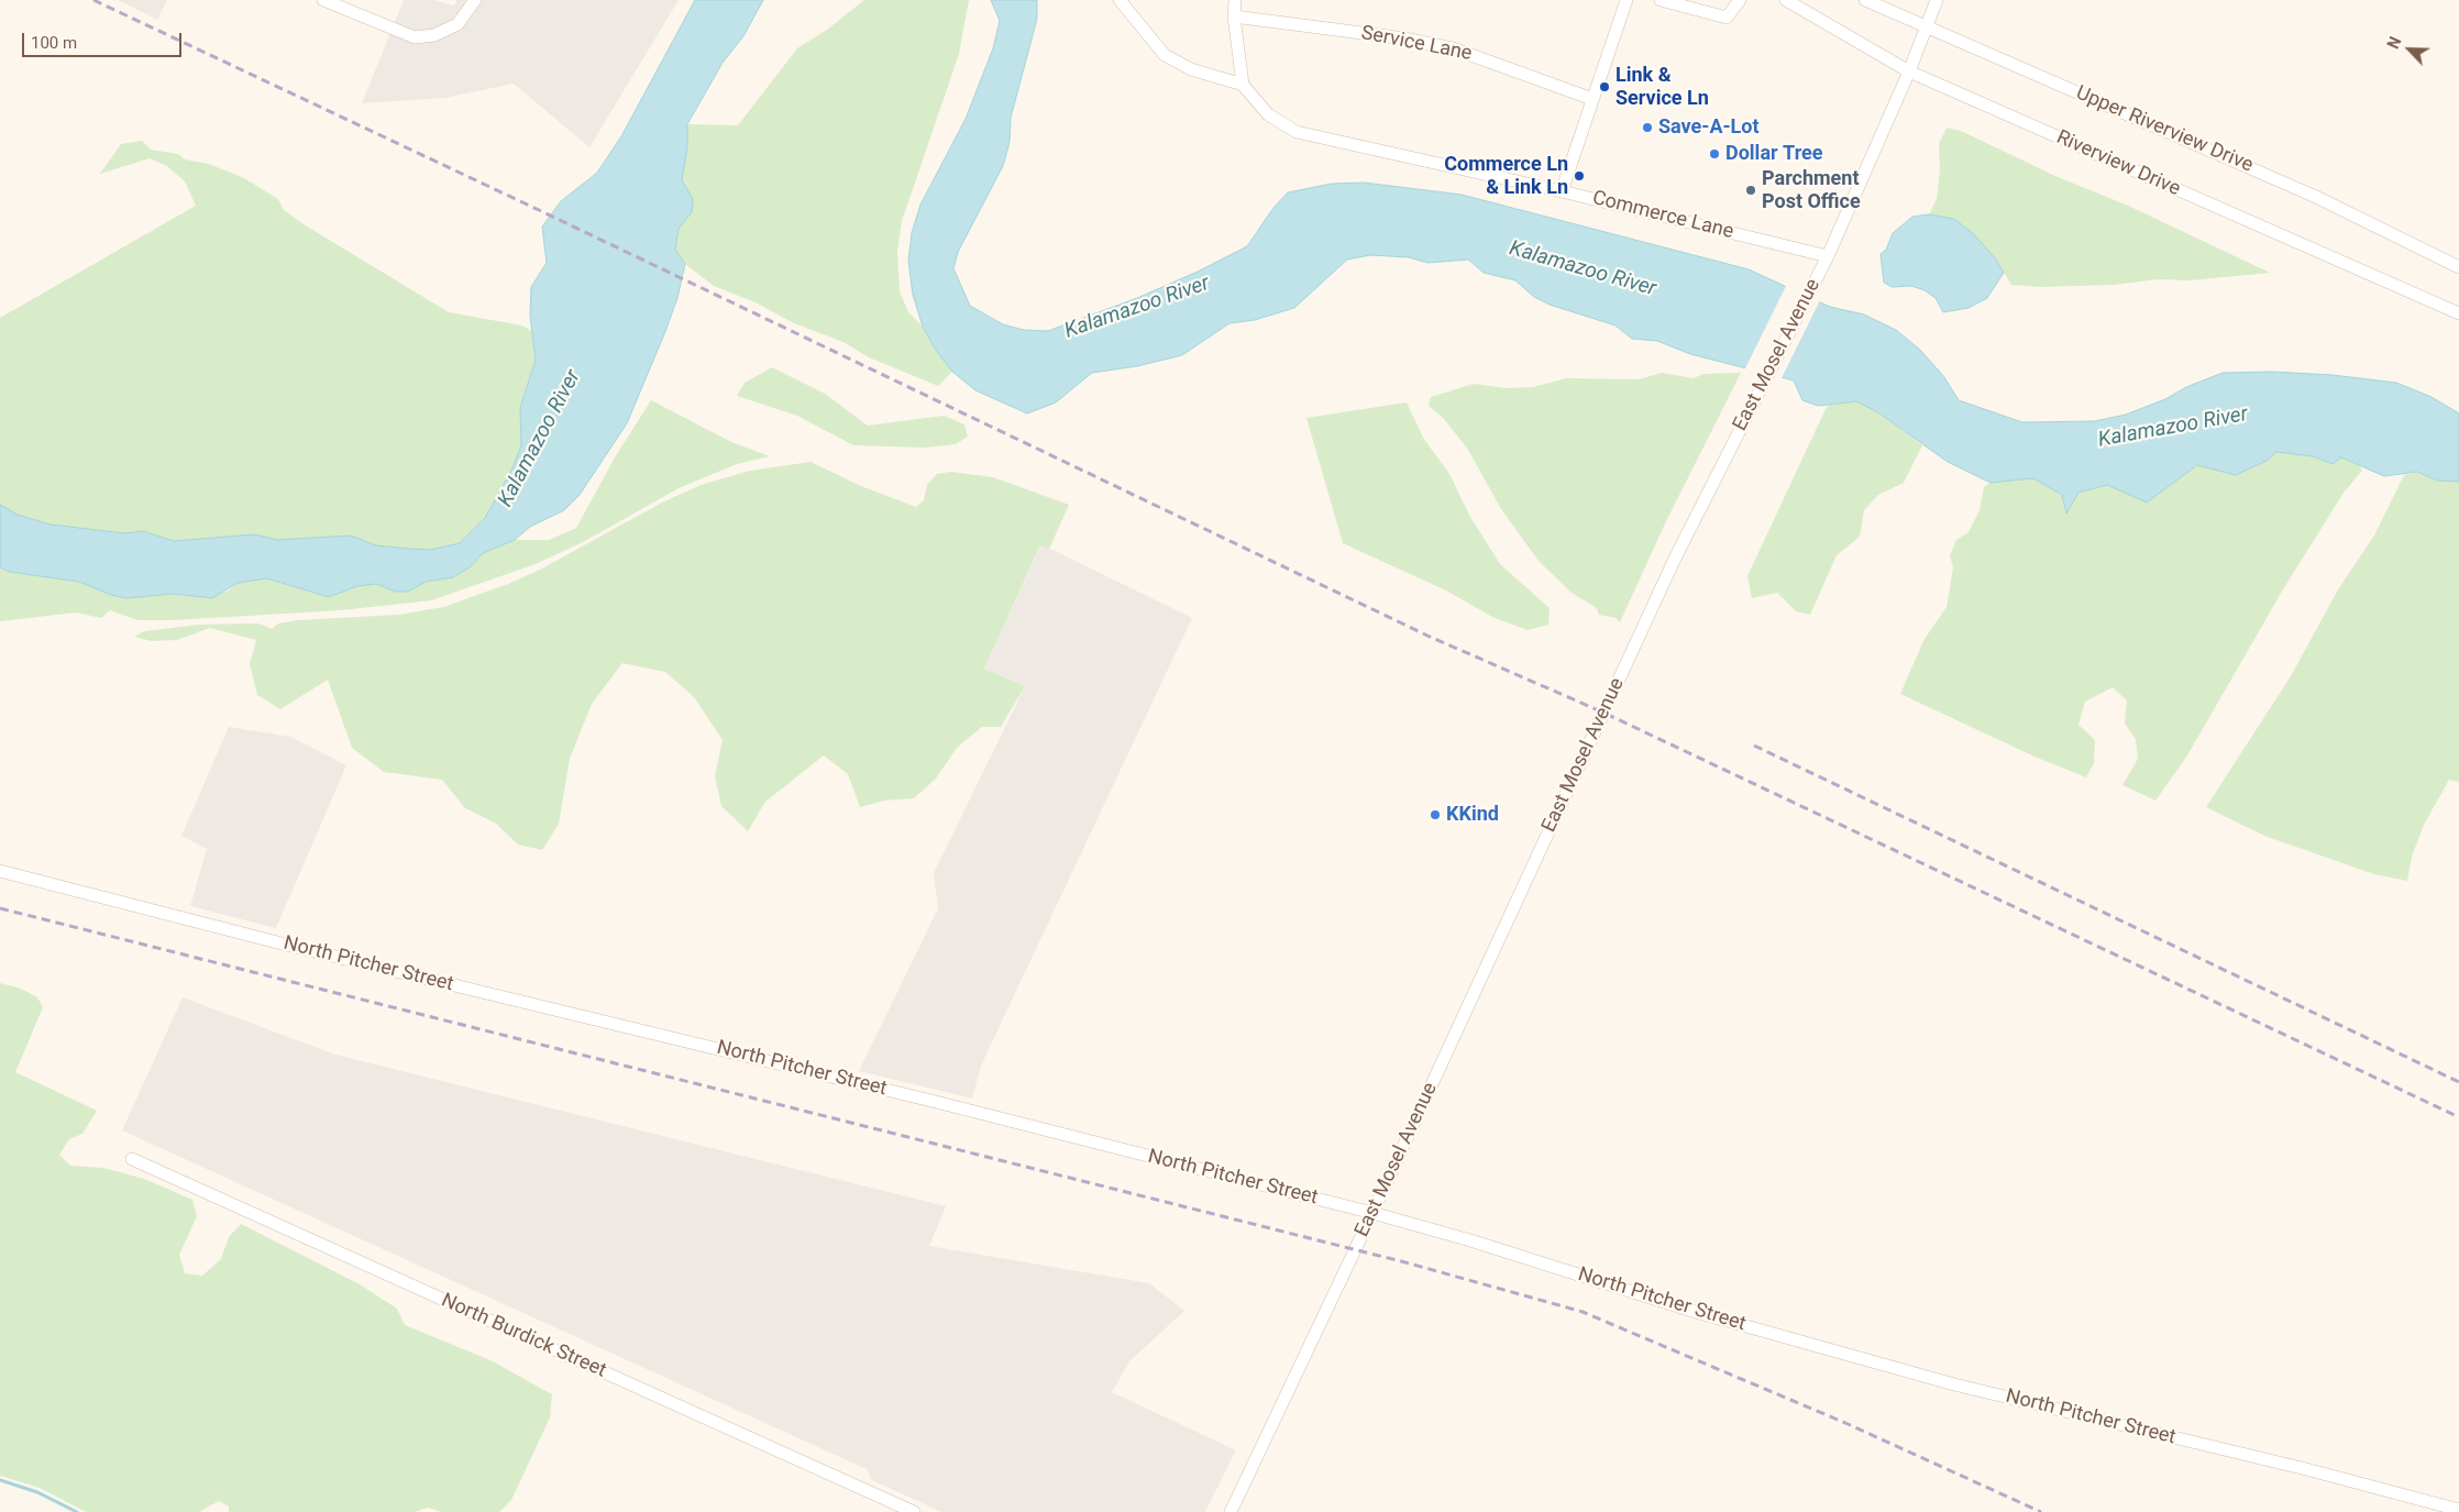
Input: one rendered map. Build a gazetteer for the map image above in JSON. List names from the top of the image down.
{
  "streets": {
    "street": [
      "Service Lane",
      "Upper Riverview Drive",
      "Riverview Drive",
      "Commerce Lane",
      "East Mosel Avenue",
      "North Pitcher Street",
      "North Burdick Street"
    ]
  },
  "crossings": [
    ["Upper Riverview Drive", "East Mosel Avenue"],
    ["Riverview Drive", "East Mosel Avenue"],
    ["Commerce Lane", "East Mosel Avenue"],
    ["East Mosel Avenue", "North Pitcher Street"]
  ],
  "water": ["Kalamazoo River"],
  "places": [
    "Link & Service Ln",
    "Save-A-Lot",
    "Dollar Tree",
    "Commerce Ln & Link Ln",
    "Parchment Post Office",
    "KKind"
  ],
  "scale_bar": "100 m",
  "north": "top left"
}
